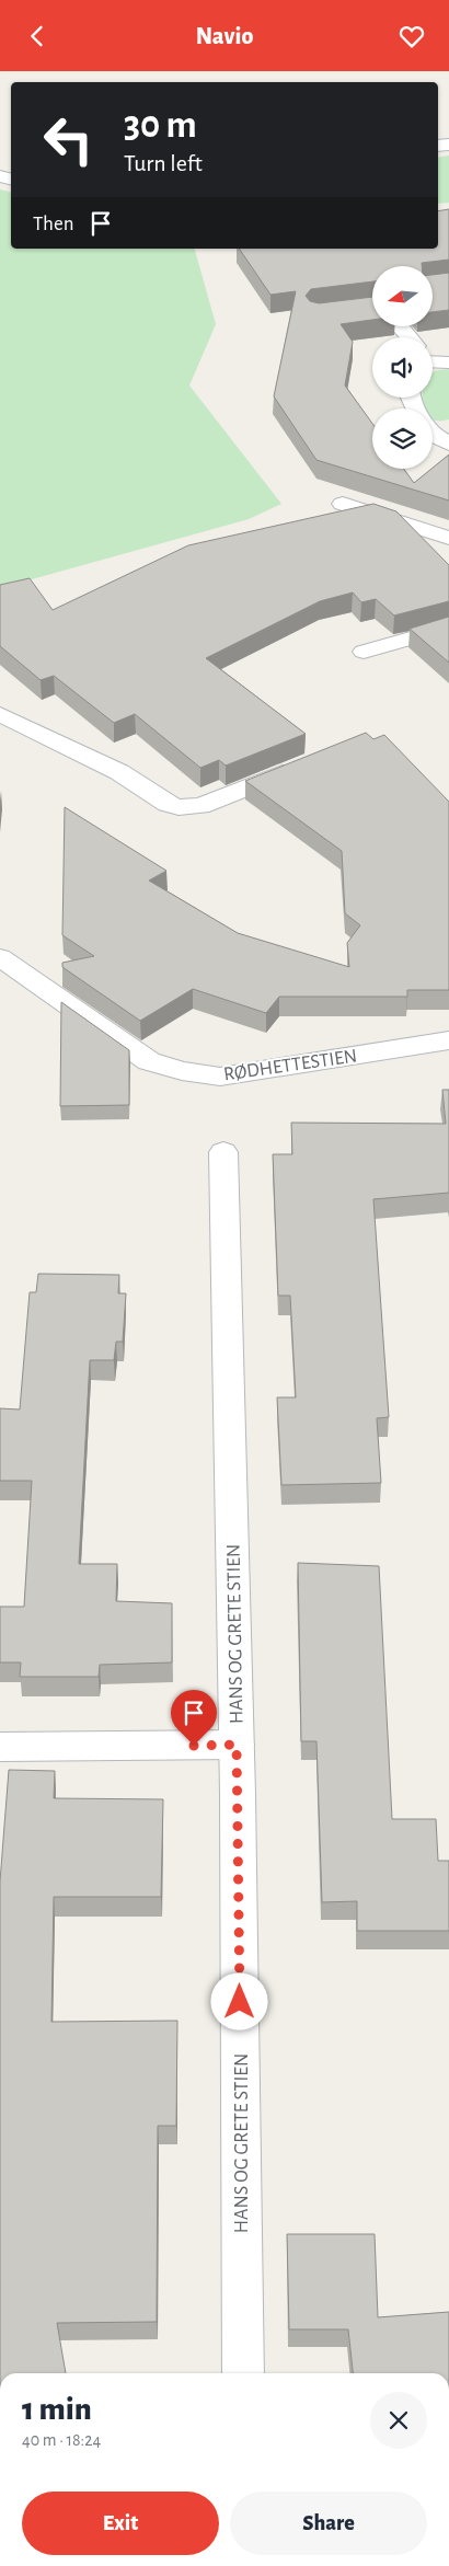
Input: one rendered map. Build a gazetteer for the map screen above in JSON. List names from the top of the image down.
{
  "streets": {
    "street": ["RØDHETTESTIEN", "HANS OG GRETE STIEN"]
  },
  "north": "left",
  "page": {
    "header": "Navio",
    "turn": ["30 m", "Turn left"],
    "then": "Then",
    "heading": ["1 min", "40 m · 18:24"],
    "buttons": ["Exit", "Share"]
  }
}
